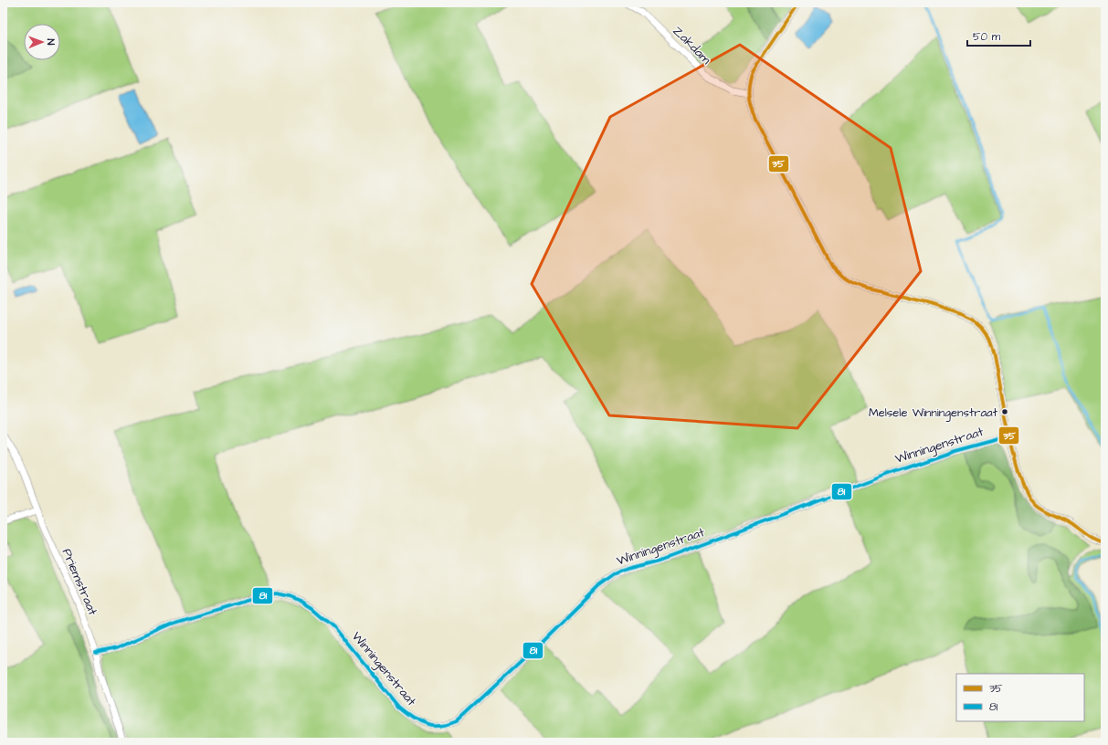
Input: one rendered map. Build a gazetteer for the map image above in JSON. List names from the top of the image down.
{
  "streets": {
    "street": ["Zakdam", "Winningenstraat", "Priemstraat"]
  },
  "crossings": [
    ["Winningenstraat", "Priemstraat"]
  ],
  "places": ["Melsele Winningenstraat"],
  "lines": ["transit line 35", "transit line 81"],
  "legend": ["35", "81"],
  "scale_bar": "50 m",
  "north": "right"
}
